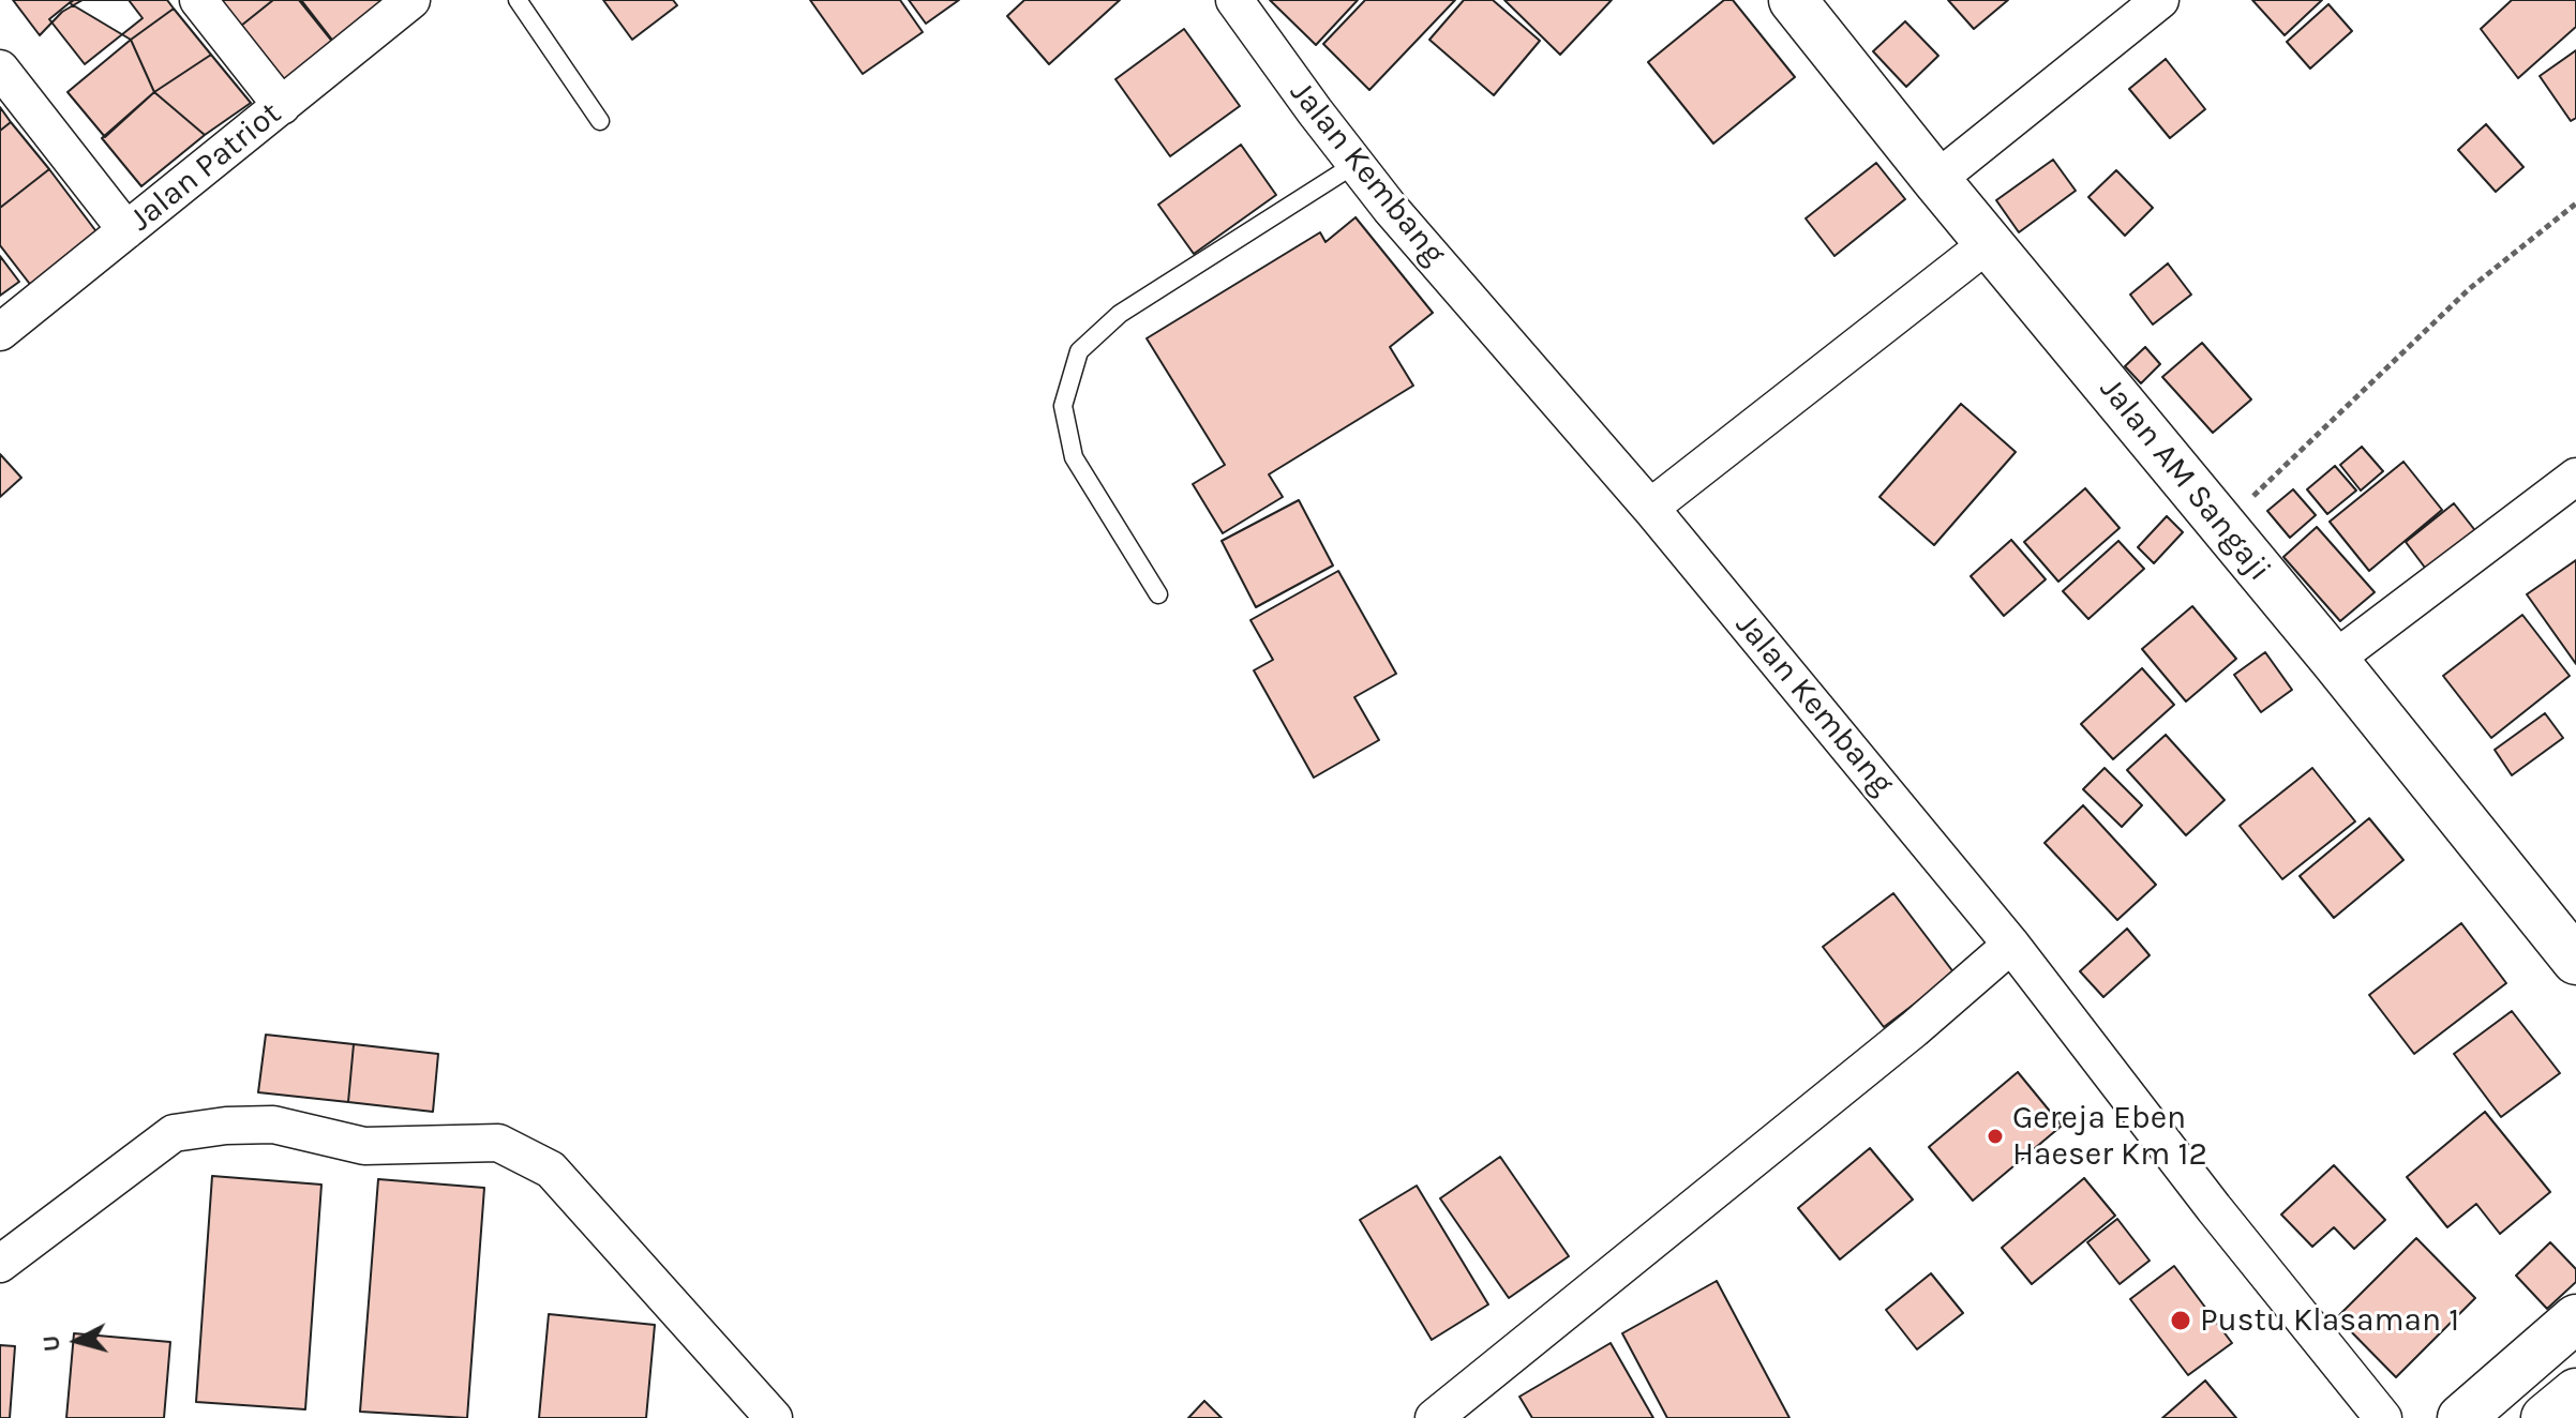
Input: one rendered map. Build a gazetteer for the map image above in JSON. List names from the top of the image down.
{
  "streets": {
    "highway": ["Jalan AM Sangaji"],
    "street": ["Jalan Patriot", "Jalan Kembang"]
  },
  "places": ["Gereja Eben Haeser Km 12", "Pustu Klasaman 1"],
  "north": "left"
}
